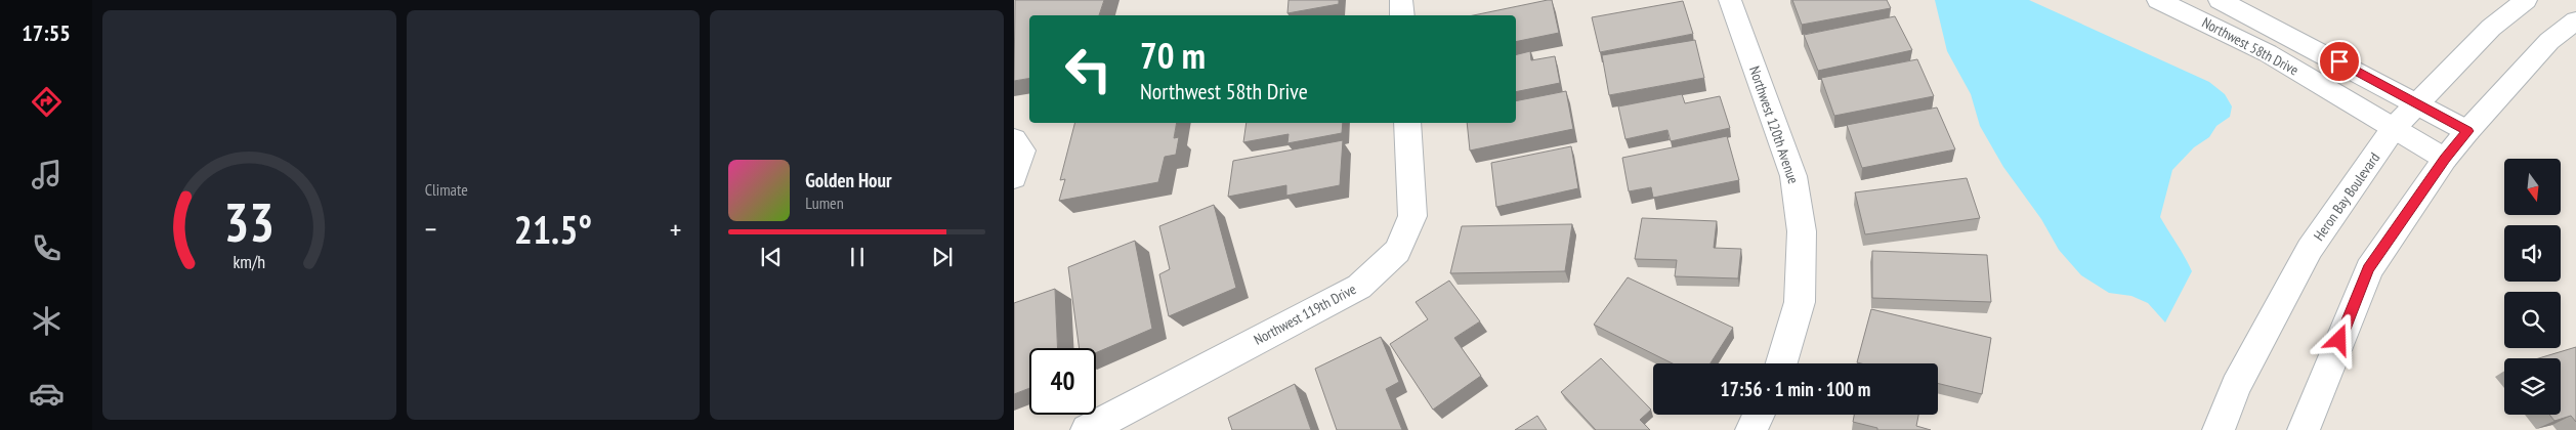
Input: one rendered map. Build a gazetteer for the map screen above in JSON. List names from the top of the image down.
{
  "streets": {
    "street": [
      "Northwest 58th Drive",
      "Northwest 120th Avenue",
      "Heron Bay Boulevard",
      "Northwest 119th Drive"
    ]
  },
  "crossings": [
    ["Northwest 58th Drive", "Heron Bay Boulevard"]
  ],
  "north": "bottom",
  "page": {
    "tabs": "17:55",
    "tile": "Climate",
    "turn": ["70 m", "Northwest 58th Drive"],
    "song": ["Golden Hour", "Lumen"],
    "heat": ["−", "21.5°", "+"],
    "limit": "40",
    "trip": "17:56 · 1 min · 100 m",
    "gauge": ["33", "km/h"]
  }
}
